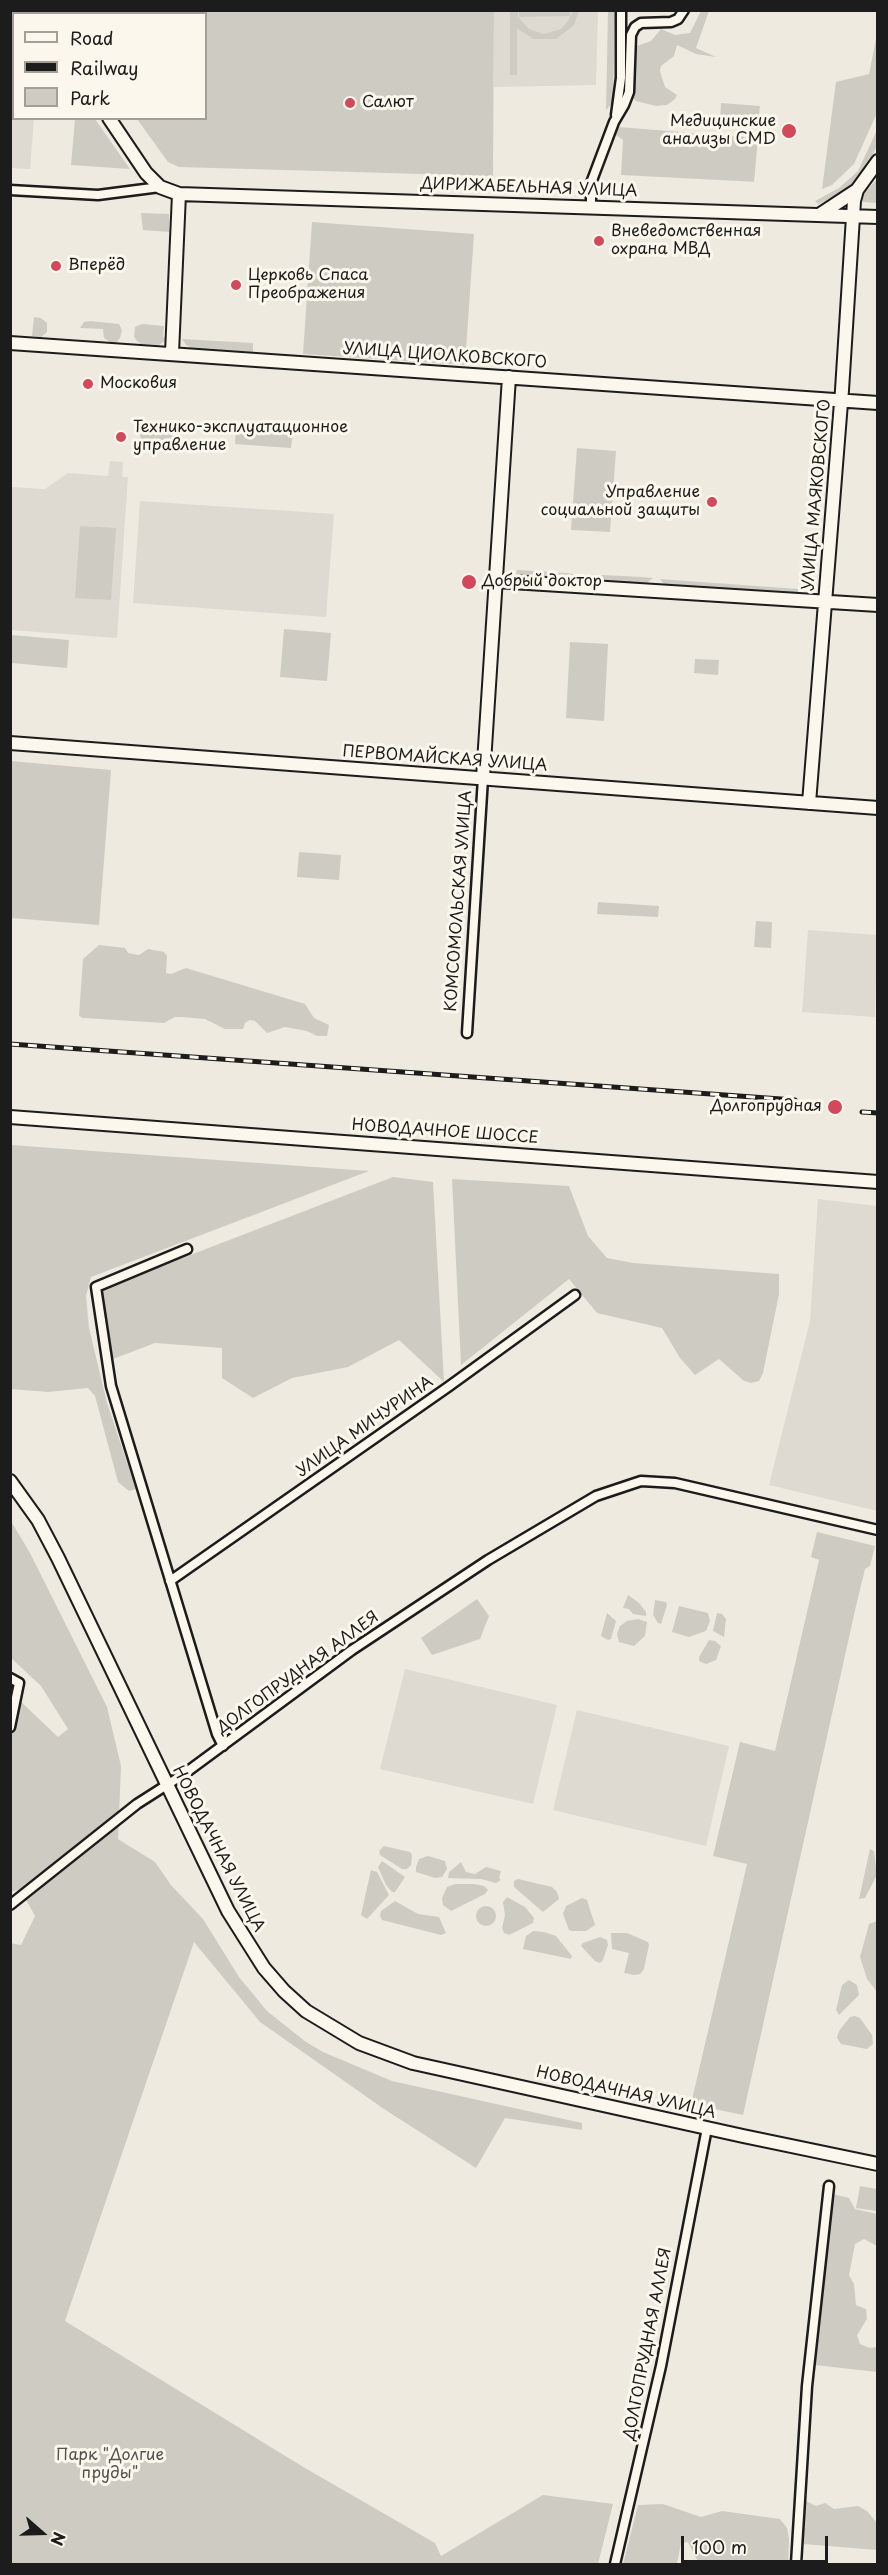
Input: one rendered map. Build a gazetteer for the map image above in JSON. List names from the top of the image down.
{
  "streets": {
    "street": [
      "ДИРИЖАБЕЛЬНАЯ УЛИЦА",
      "УЛИЦА ЦИОЛКОВСКОГО",
      "УЛИЦА МАЯКОВСКОГО",
      "ПЕРВОМАЙСКАЯ УЛИЦА",
      "КОМСОМОЛЬСКАЯ УЛИЦА",
      "НОВОДАЧНОЕ ШОССЕ",
      "УЛИЦА МИЧУРИНА",
      "ДОЛГОПРУДНАЯ АЛЛЕЯ",
      "НОВОДАЧНАЯ УЛИЦА"
    ]
  },
  "crossings": [
    ["ДИРИЖАБЕЛЬНАЯ УЛИЦА", "УЛИЦА МАЯКОВСКОГО"],
    ["УЛИЦА ЦИОЛКОВСКОГО", "УЛИЦА МАЯКОВСКОГО"],
    ["УЛИЦА ЦИОЛКОВСКОГО", "КОМСОМОЛЬСКАЯ УЛИЦА"],
    ["УЛИЦА МАЯКОВСКОГО", "ПЕРВОМАЙСКАЯ УЛИЦА"],
    ["ПЕРВОМАЙСКАЯ УЛИЦА", "КОМСОМОЛЬСКАЯ УЛИЦА"],
    ["ДОЛГОПРУДНАЯ АЛЛЕЯ", "НОВОДАЧНАЯ УЛИЦА"]
  ],
  "parks": ["Парк \"Долгие пруды\""],
  "places": [
    "Салют",
    "Медицинские анализы CMD",
    "Вневедомственная охрана МВД",
    "Вперёд",
    "Церковь Спаса Преображения",
    "Московия",
    "Технико-эксплуатационное управление",
    "Управление социальной защиты",
    "Добрый доктор",
    "Долгопрудная"
  ],
  "legend": ["Road", "Railway", "Park"],
  "scale_bar": "100 m",
  "north": "right"
}
